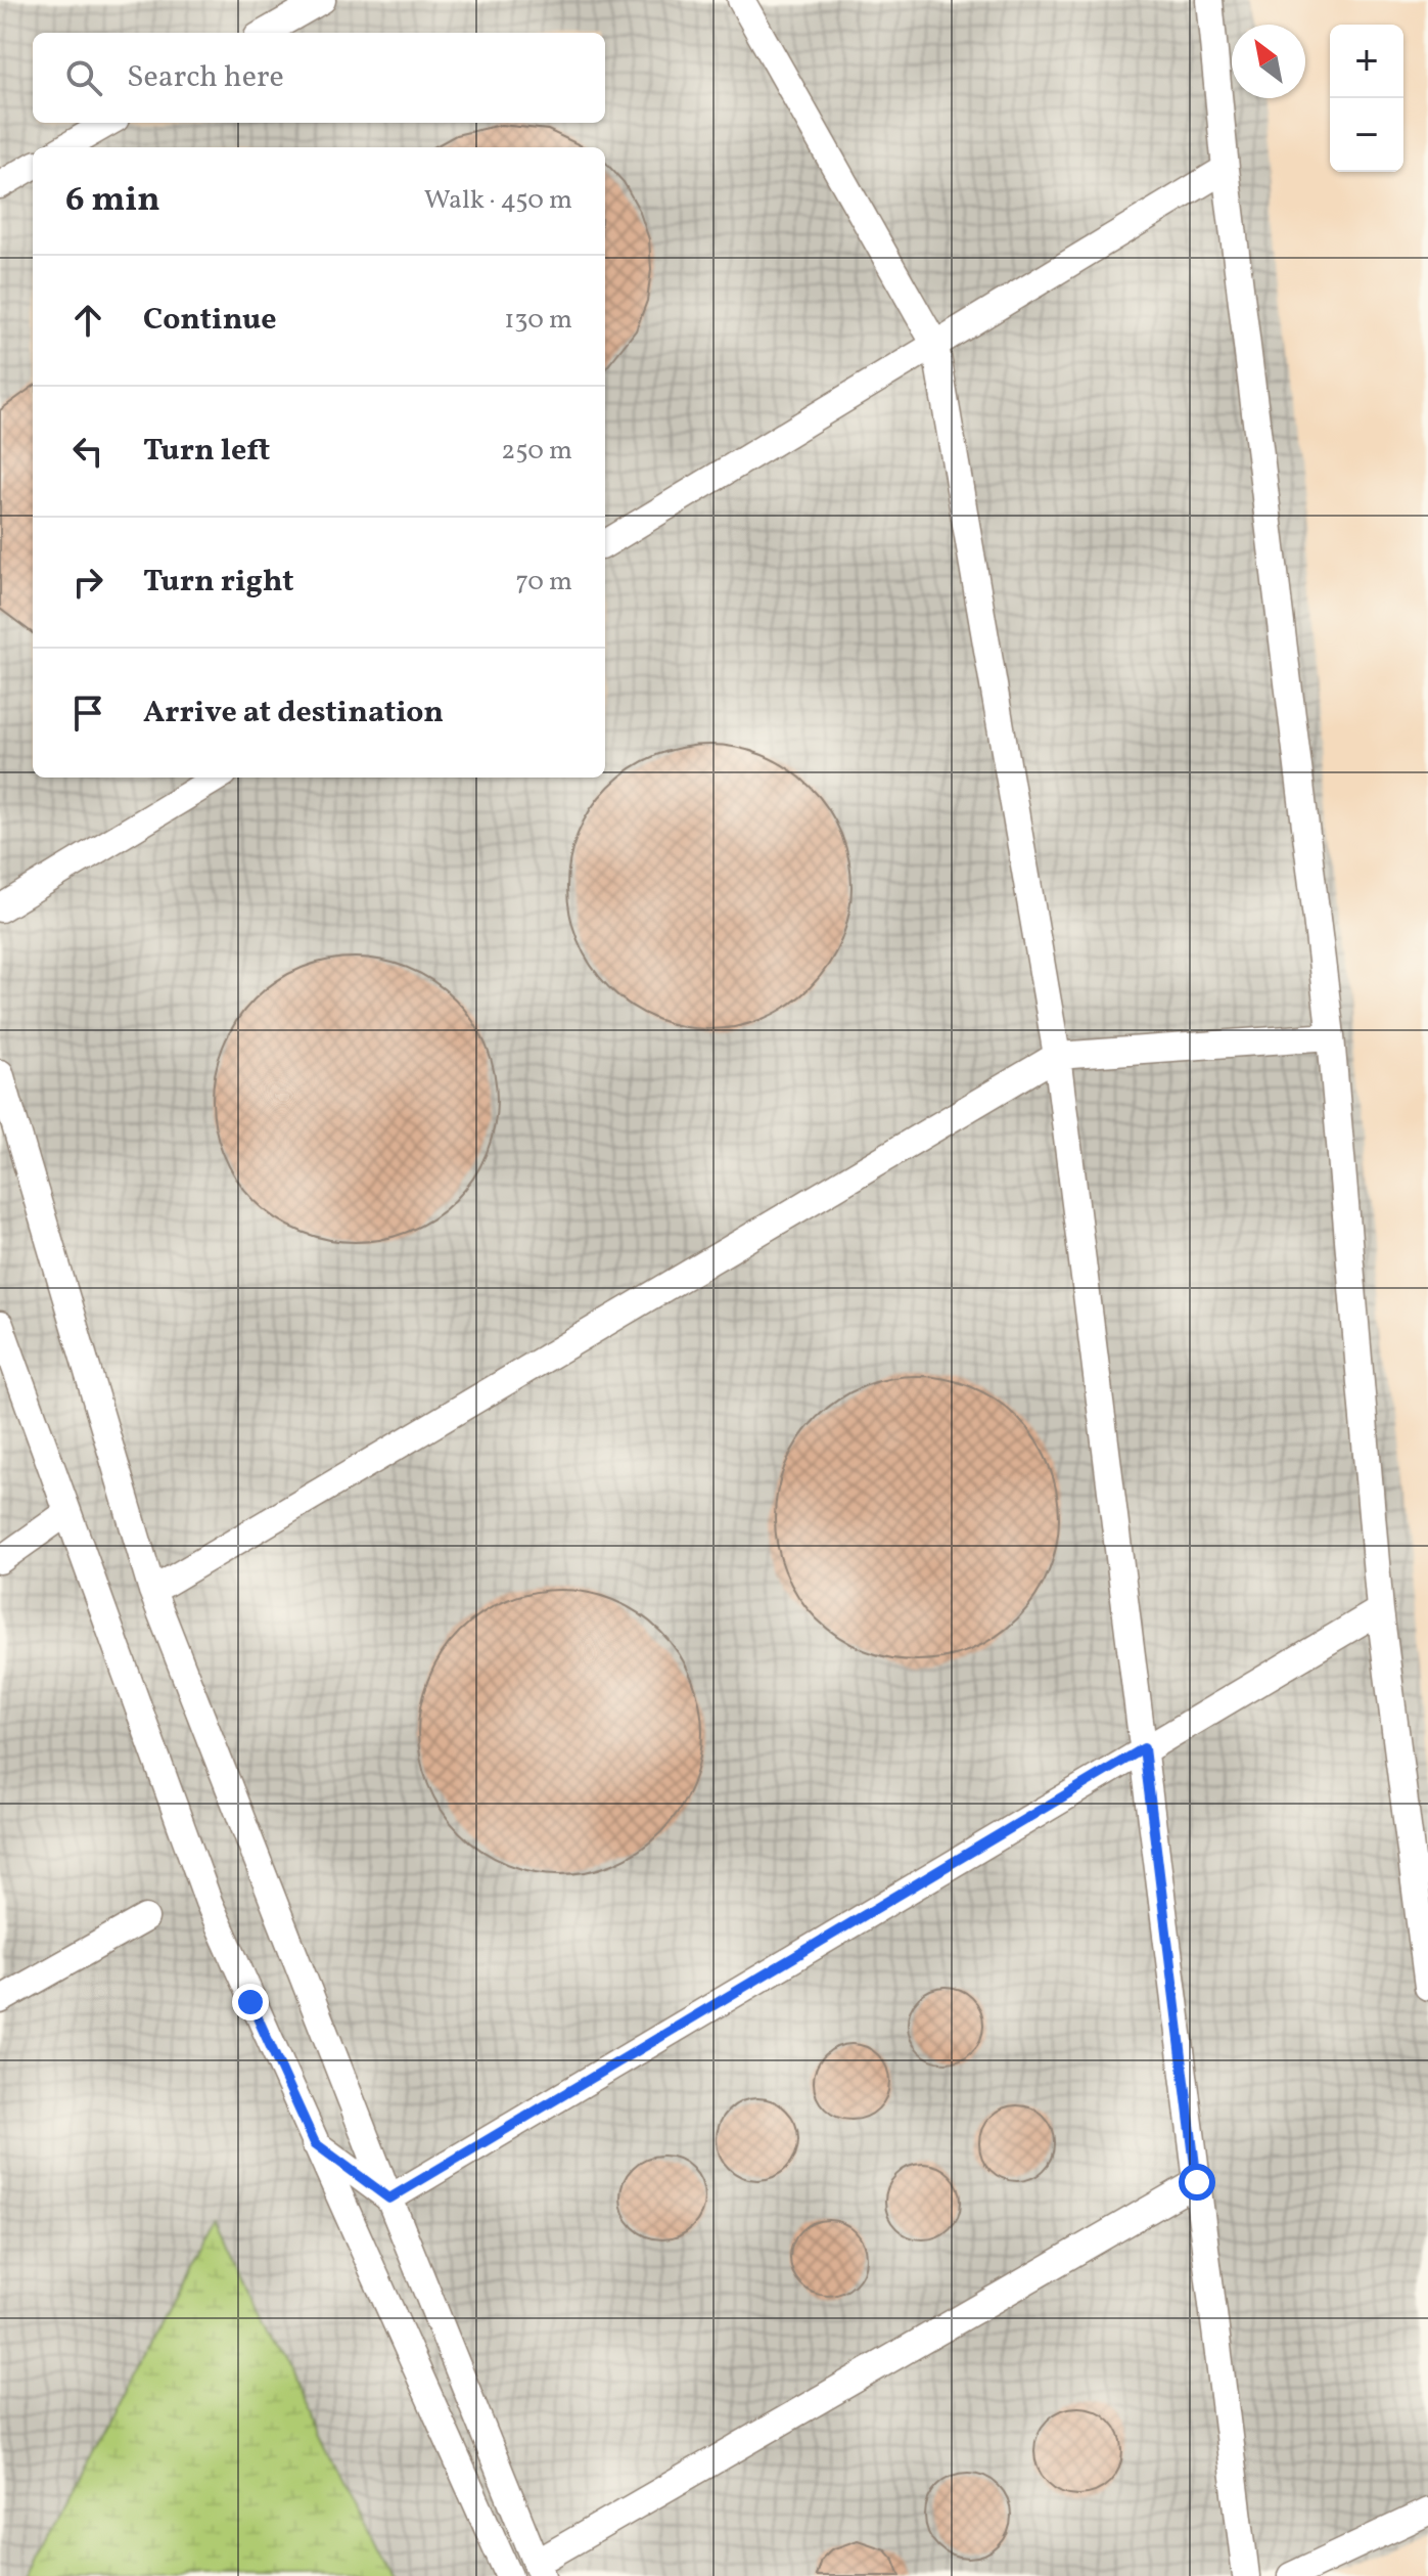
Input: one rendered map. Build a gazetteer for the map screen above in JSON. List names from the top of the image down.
{
  "north": "top left",
  "page": {
    "map_buttons": ["+", "−"],
    "search": "Search here",
    "heading": ["6 min", "Walk · 450 m"],
    "list": [
      ["Continue", "130 m"],
      ["Turn left", "250 m"],
      ["Turn right", "70 m"],
      "Arrive at destination"
    ]
  }
}
